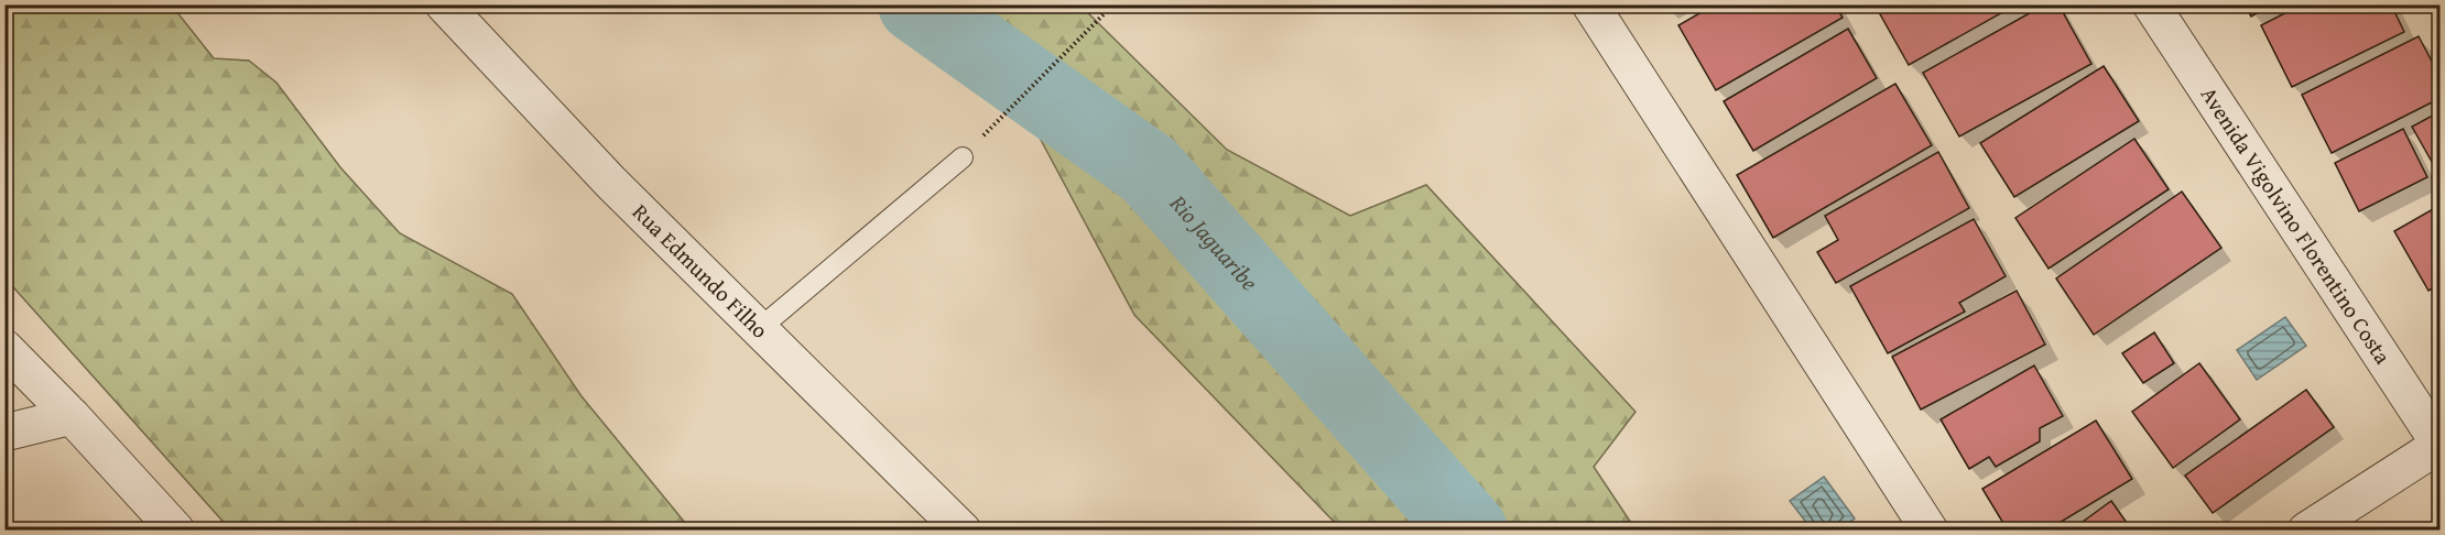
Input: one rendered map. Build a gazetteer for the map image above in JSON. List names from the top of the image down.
{
  "streets": {
    "street": ["Avenida Vigolvino Florentino Costa", "Rua Edmundo Filho"]
  },
  "water": ["Rio Jaguaribe"]
}
